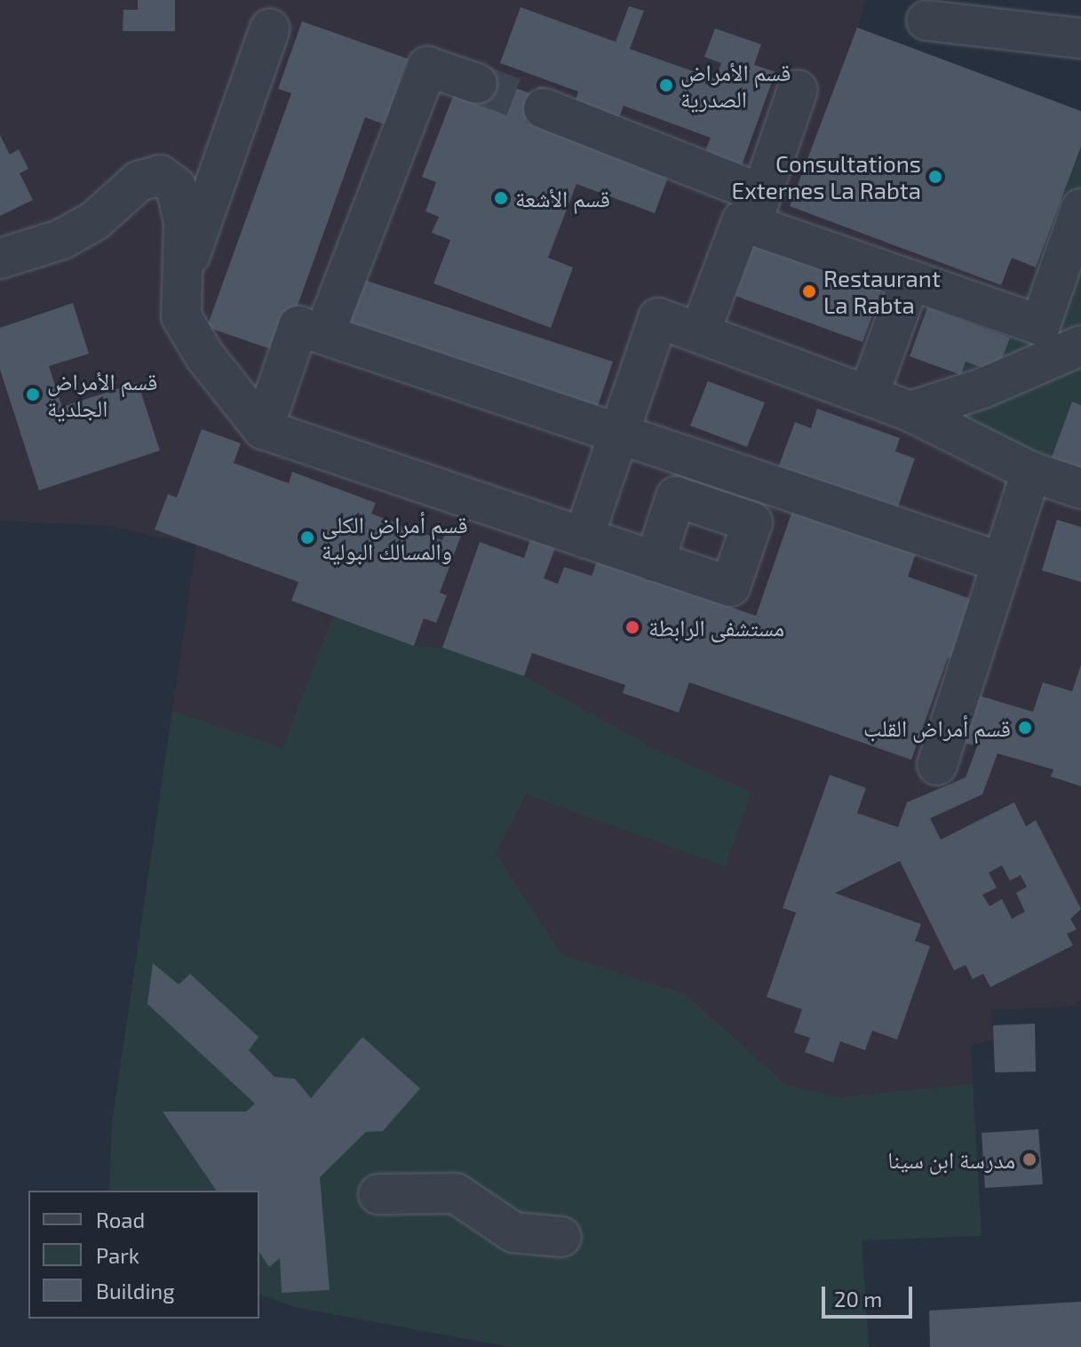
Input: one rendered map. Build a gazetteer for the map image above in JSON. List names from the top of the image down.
{
  "places": [
    "قسم الأمراض الصدرية",
    "Consultations Externes La Rabta",
    "قسم الأشعة",
    "Restaurant La Rabta",
    "قسم الأمراض الجلدية",
    "قسم أمراض الكلى والمسالك البولية",
    "مستشفى الرابطة",
    "قسم أمراض القلب",
    "مدرسة ابن سينا"
  ],
  "legend": ["Road", "Park", "Building"],
  "scale_bar": "20 m"
}
